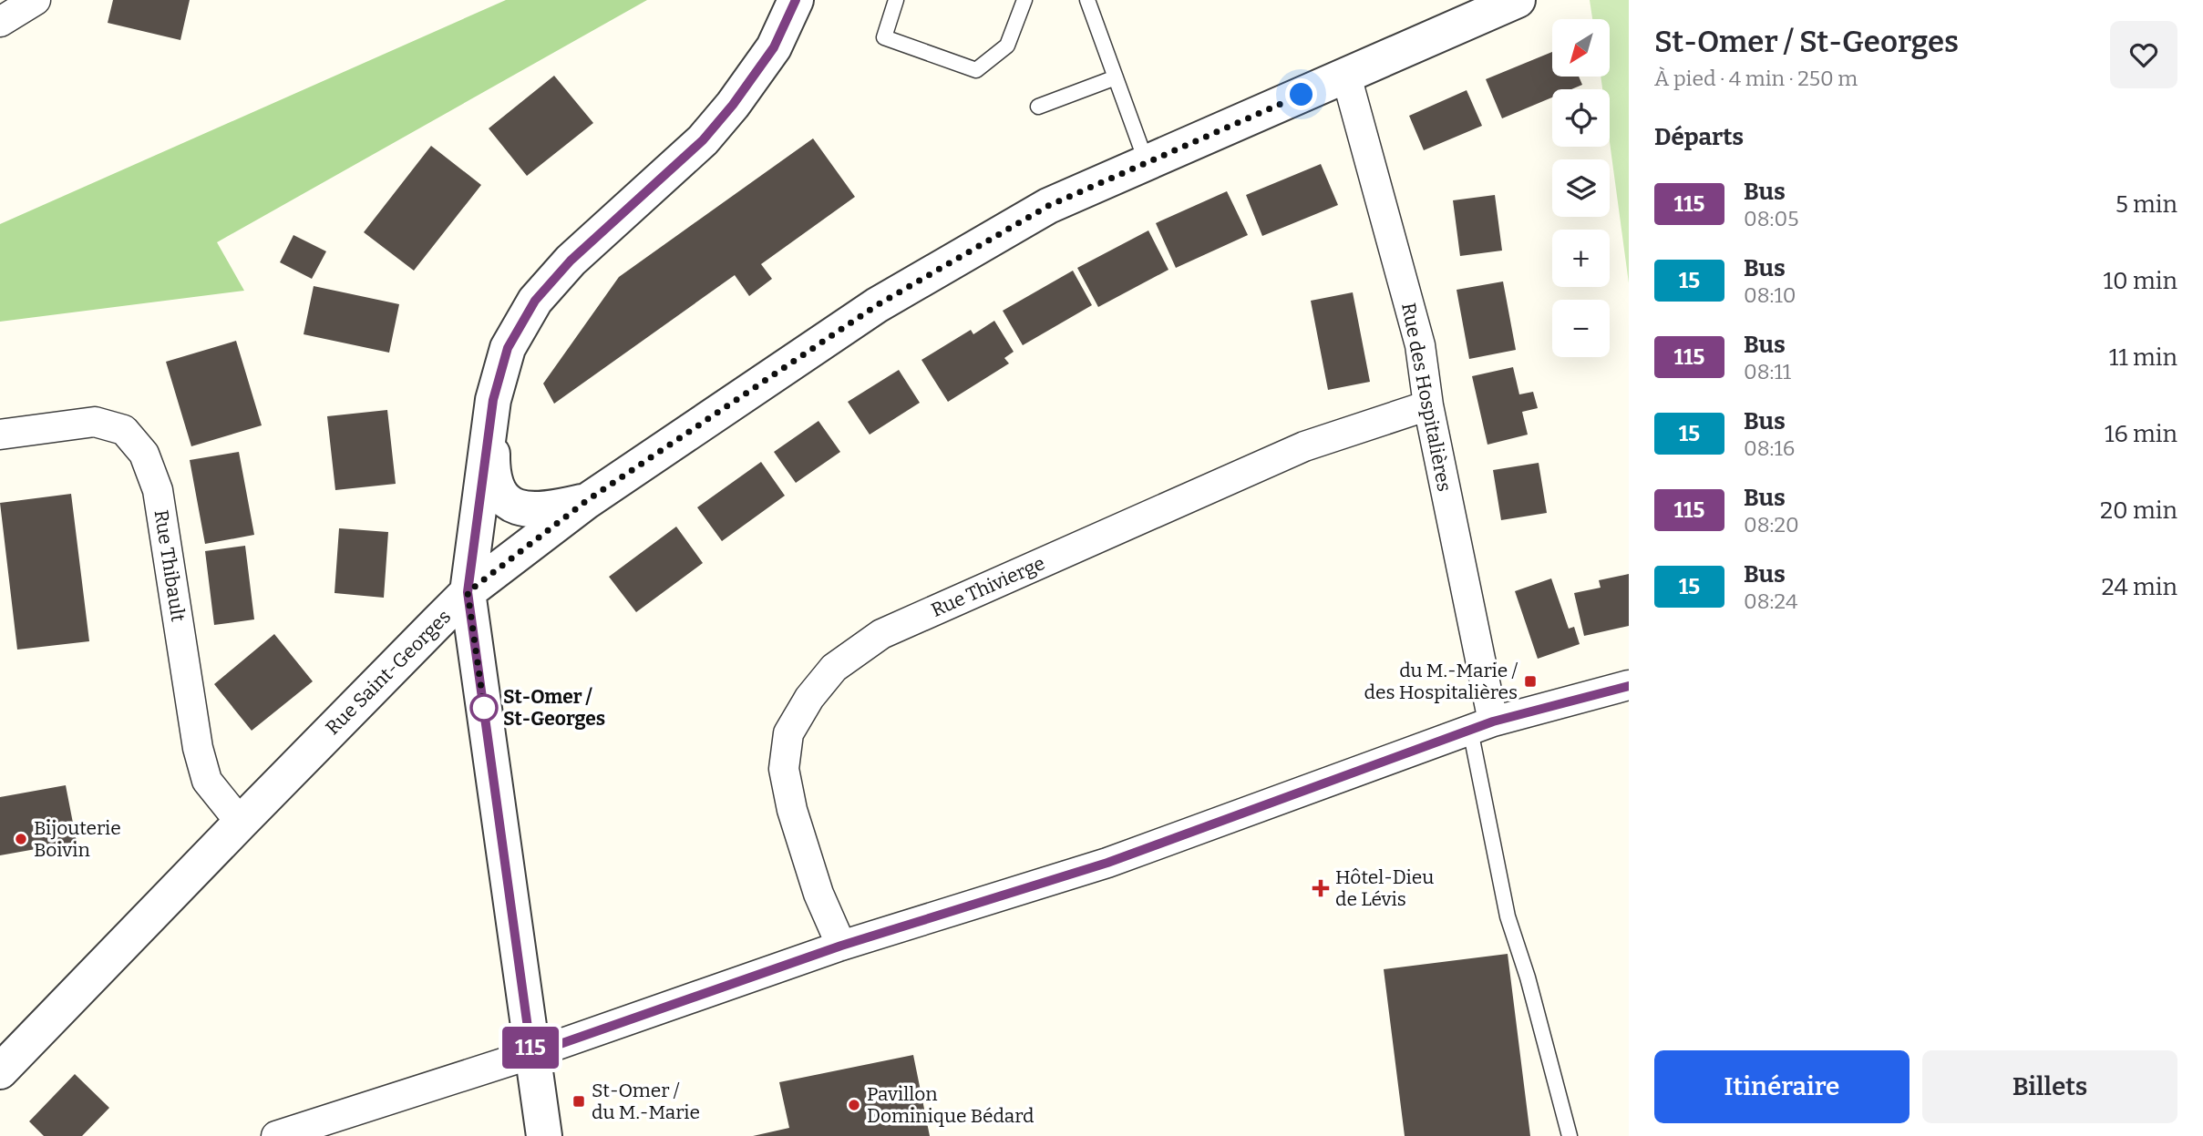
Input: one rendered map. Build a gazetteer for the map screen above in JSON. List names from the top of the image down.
{
  "streets": {
    "street": [
      "Rue des Hospitalières",
      "Rue Thibault",
      "Rue Thivierge",
      "Rue Saint-Georges"
    ]
  },
  "crossings": [
    ["Rue des Hospitalières", "Rue Thivierge"],
    ["Rue des Hospitalières", "Rue Saint-Georges"],
    ["Rue Thibault", "Rue Saint-Georges"]
  ],
  "places": {
    "transit": ["du M.-Marie / des Hospitalières", "St-Omer / du M.-Marie"],
    "other": ["St-Omer / St-Georges", "Bijouterie Boivin", "Pavillon Dominique Bédard"],
    "health": ["Hôtel-Dieu de Lévis"]
  },
  "lines": ["bus line 115"],
  "north": "bottom left",
  "page": {
    "on_map": "115",
    "heading": [
      ["St-Omer / St-Georges", "À pied · 4 min · 250 m"],
      "Départs"
    ],
    "map_buttons": ["+", "−"],
    "list": [
      {
        "mark": "115",
        "name": "Bus",
        "note": "08:05",
        "value": "5 min"
      },
      {
        "mark": "15",
        "name": "Bus",
        "note": "08:10",
        "value": "10 min"
      },
      {
        "mark": "115",
        "name": "Bus",
        "note": "08:11",
        "value": "11 min"
      },
      {
        "mark": "15",
        "name": "Bus",
        "note": "08:16",
        "value": "16 min"
      },
      {
        "mark": "115",
        "name": "Bus",
        "note": "08:20",
        "value": "20 min"
      },
      {
        "mark": "15",
        "name": "Bus",
        "note": "08:24",
        "value": "24 min"
      }
    ],
    "buttons": ["Itinéraire", "Billets"]
  }
}
